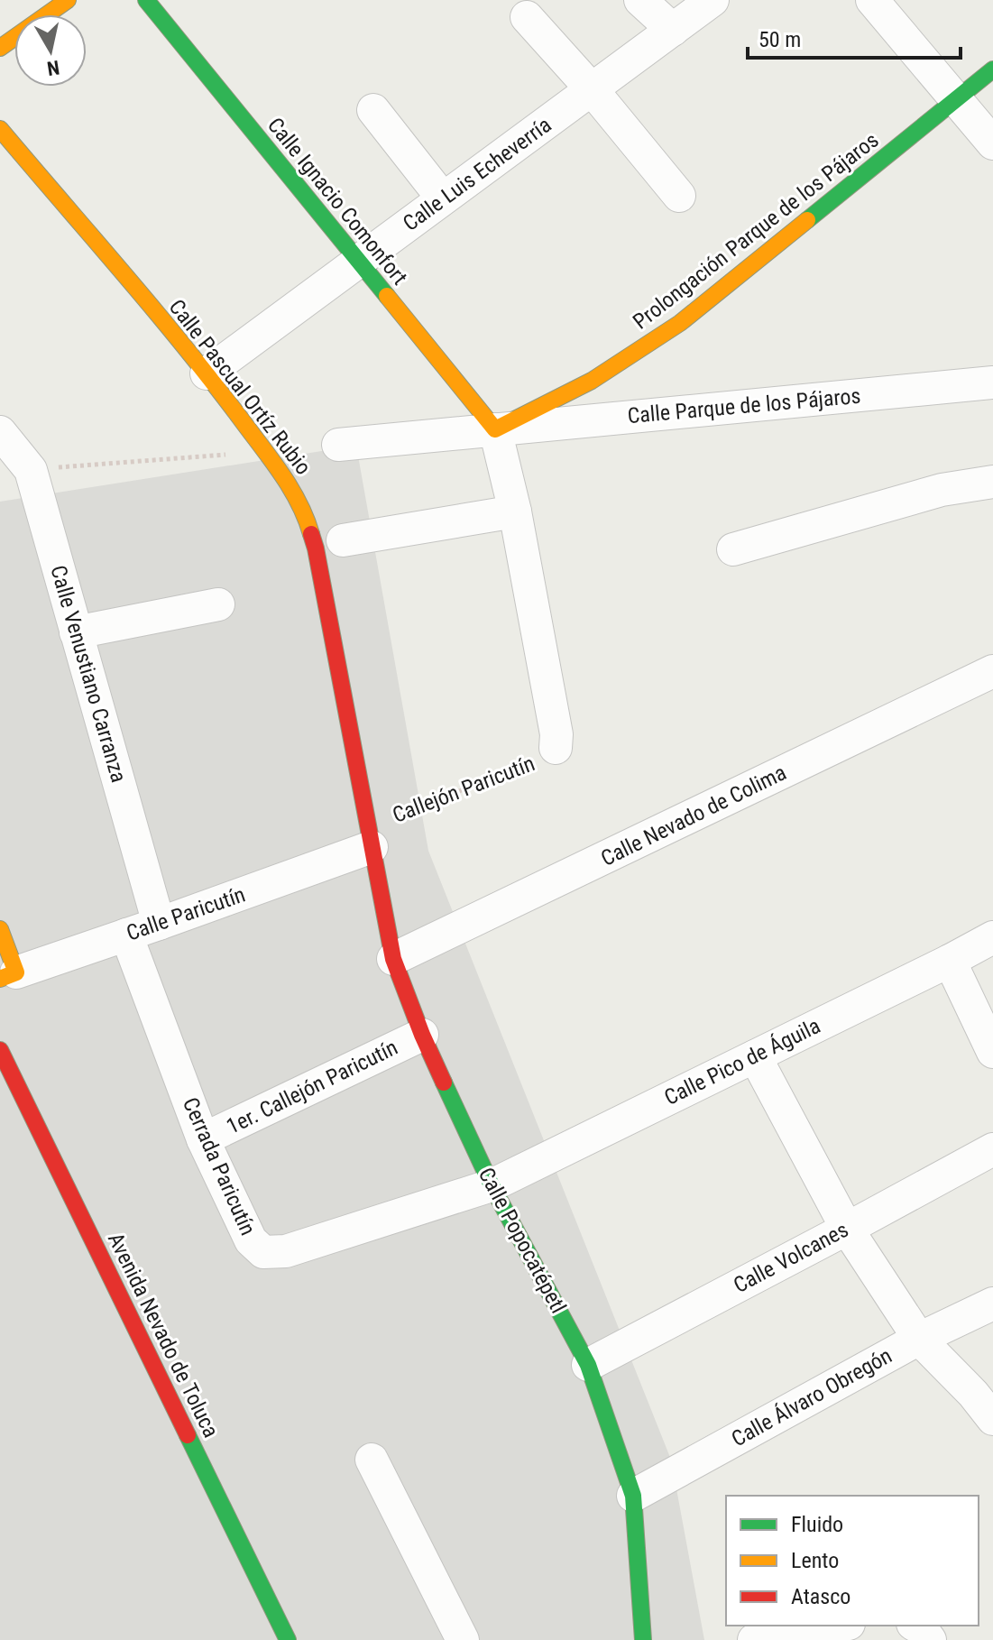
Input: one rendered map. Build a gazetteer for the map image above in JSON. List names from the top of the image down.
{
  "streets": {
    "street": [
      "Calle Luis Echeverría",
      "Calle Ignacio Comonfort",
      "Prolongación Parque de los Pájaros",
      "Calle Pascual Ortíz Rubio",
      "Calle Parque de los Pájaros",
      "Calle Venustiano Carranza",
      "Calle Nevado de Colima",
      "Calle Paricutín",
      "Calle Pico de Águila",
      "1er. Callejón Paricutín",
      "Cerrada Paricutín",
      "Calle Popocatépetl",
      "Calle Volcanes",
      "Avenida Nevado de Toluca",
      "Calle Álvaro Obregón"
    ],
    "path": ["Callejón Paricutín"]
  },
  "crossings": [
    ["Calle Luis Echeverría", "Calle Ignacio Comonfort"],
    ["Calle Luis Echeverría", "Calle Pascual Ortíz Rubio"],
    ["Calle Ignacio Comonfort", "Prolongación Parque de los Pájaros"],
    ["Calle Ignacio Comonfort", "Calle Parque de los Pájaros"],
    ["Prolongación Parque de los Pájaros", "Calle Parque de los Pájaros"],
    ["Calle Pascual Ortíz Rubio", "Callejón Paricutín"],
    ["Calle Pascual Ortíz Rubio", "Calle Paricutín"],
    ["Calle Pascual Ortíz Rubio", "Calle Popocatépetl"],
    ["Calle Venustiano Carranza", "Calle Paricutín"],
    ["Callejón Paricutín", "Calle Paricutín"],
    ["Callejón Paricutín", "Calle Popocatépetl"],
    ["Calle Nevado de Colima", "Calle Popocatépetl"],
    ["Calle Paricutín", "Cerrada Paricutín"],
    ["Calle Paricutín", "Calle Popocatépetl"],
    ["Calle Pico de Águila", "Cerrada Paricutín"],
    ["Calle Pico de Águila", "Calle Popocatépetl"],
    ["1er. Callejón Paricutín", "Cerrada Paricutín"],
    ["1er. Callejón Paricutín", "Calle Popocatépetl"],
    ["Cerrada Paricutín", "Calle Popocatépetl"],
    ["Calle Popocatépetl", "Calle Volcanes"],
    ["Calle Popocatépetl", "Calle Álvaro Obregón"]
  ],
  "legend": ["Fluido", "Lento", "Atasco"],
  "scale_bar": "50 m",
  "north": "bottom"
}
